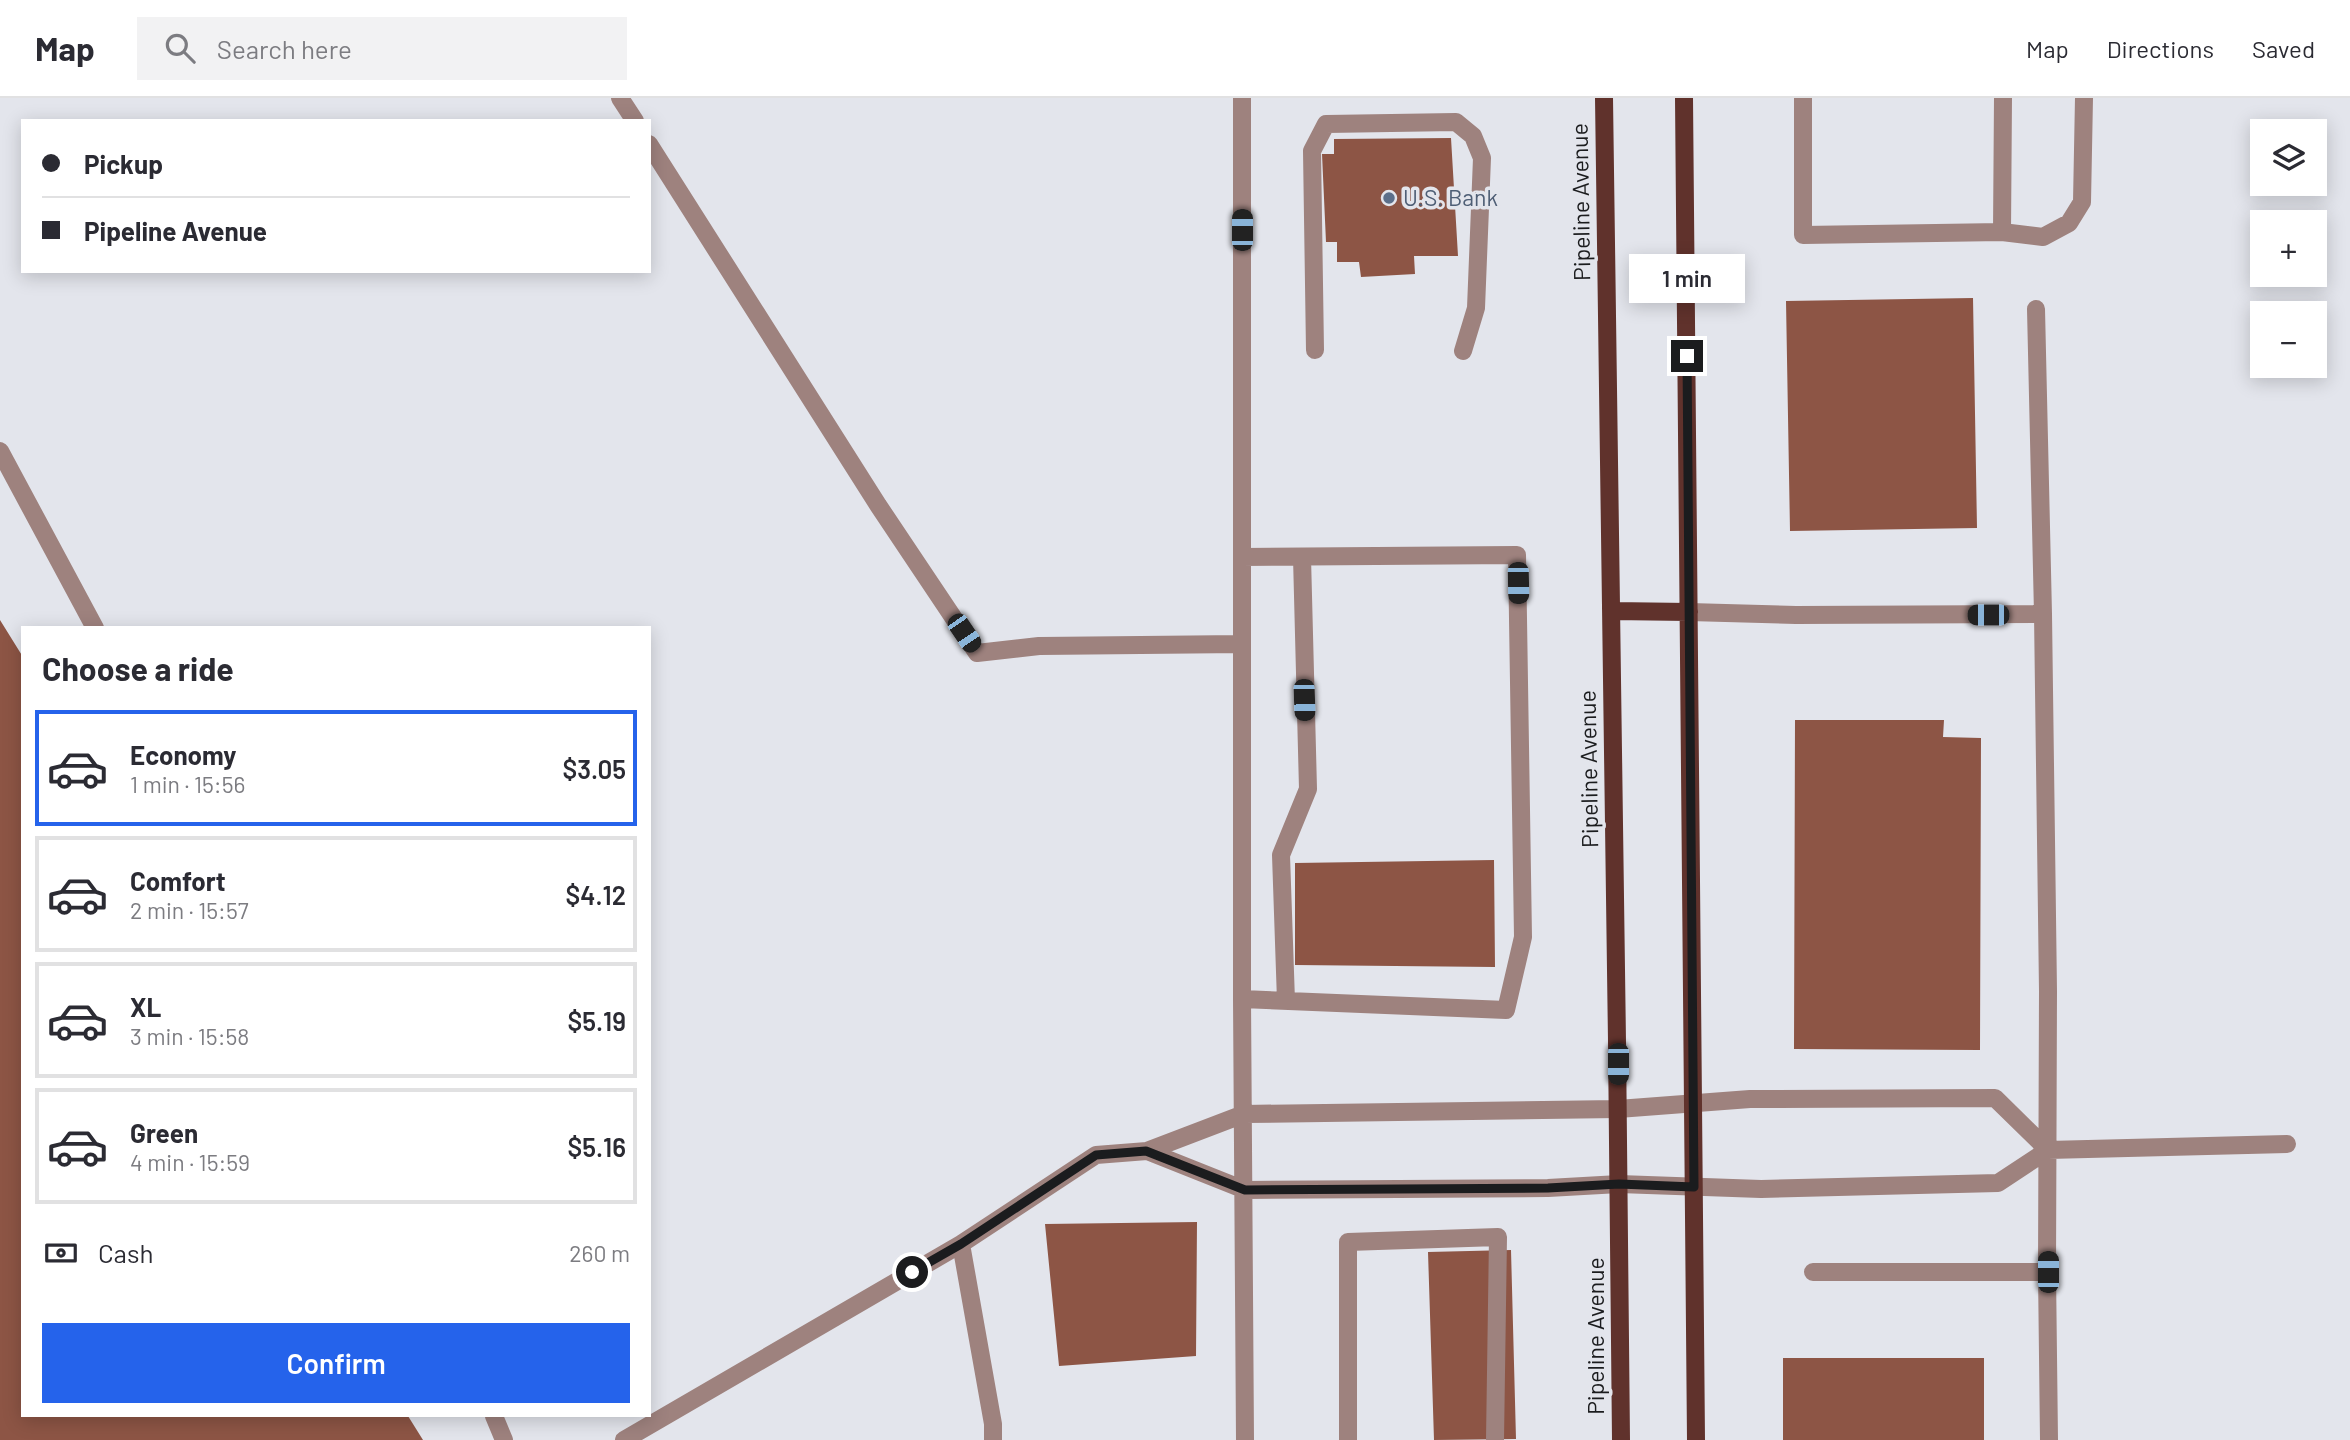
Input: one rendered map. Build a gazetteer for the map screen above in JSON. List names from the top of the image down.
{
  "streets": {
    "main road": ["Pipeline Avenue"]
  },
  "places": ["U.S. Bank"],
  "page": {
    "header": "Map",
    "search": "Search here",
    "nav": ["Map", "Directions", "Saved"],
    "map_buttons": ["+", "−"],
    "banner": ["Pickup", "Pipeline Avenue"],
    "bubble": "1 min",
    "heading": "Choose a ride",
    "list": [
      {
        "name": "Economy",
        "note": "1 min · 15:56",
        "value": "$3.05"
      },
      {
        "name": "Comfort",
        "note": "2 min · 15:57",
        "value": "$4.12"
      },
      {
        "name": "XL",
        "note": "3 min · 15:58",
        "value": "$5.19"
      },
      {
        "name": "Green",
        "note": "4 min · 15:59",
        "value": "$5.16"
      }
    ],
    "pay": ["Cash", "260 m"],
    "buttons": "Confirm"
  }
}
